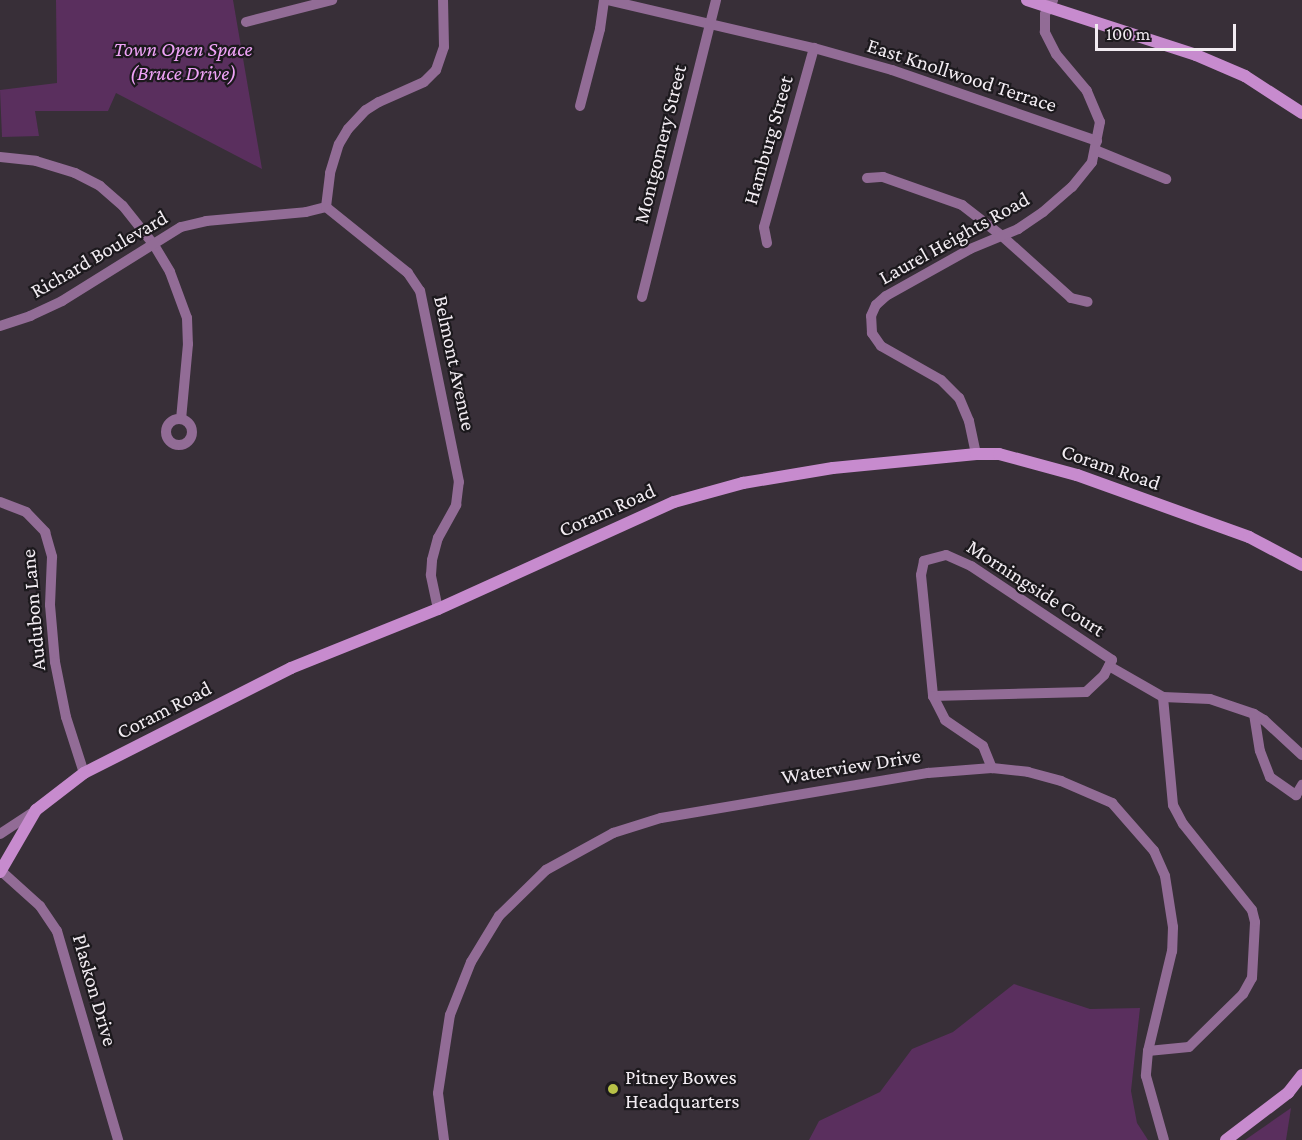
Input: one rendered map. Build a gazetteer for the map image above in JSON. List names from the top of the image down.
{
  "streets": {
    "street": [
      "East Knollwood Terrace",
      "Hamburg Street",
      "Montgomery Street",
      "Laurel Heights Road",
      "Richard Boulevard",
      "Belmont Avenue",
      "Coram Road",
      "Morningside Court",
      "Audubon Lane",
      "Waterview Drive",
      "Plaskon Drive"
    ]
  },
  "crossings": [
    ["East Knollwood Terrace", "Hamburg Street"],
    ["East Knollwood Terrace", "Montgomery Street"],
    ["East Knollwood Terrace", "Laurel Heights Road"],
    ["Laurel Heights Road", "Coram Road"],
    ["Richard Boulevard", "Belmont Avenue"],
    ["Belmont Avenue", "Coram Road"],
    ["Coram Road", "Audubon Lane"],
    ["Coram Road", "Plaskon Drive"],
    ["Morningside Court", "Waterview Drive"]
  ],
  "parks": ["Town Open Space (Bruce Drive)"],
  "places": ["Pitney Bowes Headquarters"],
  "scale_bar": "100 m"
}
